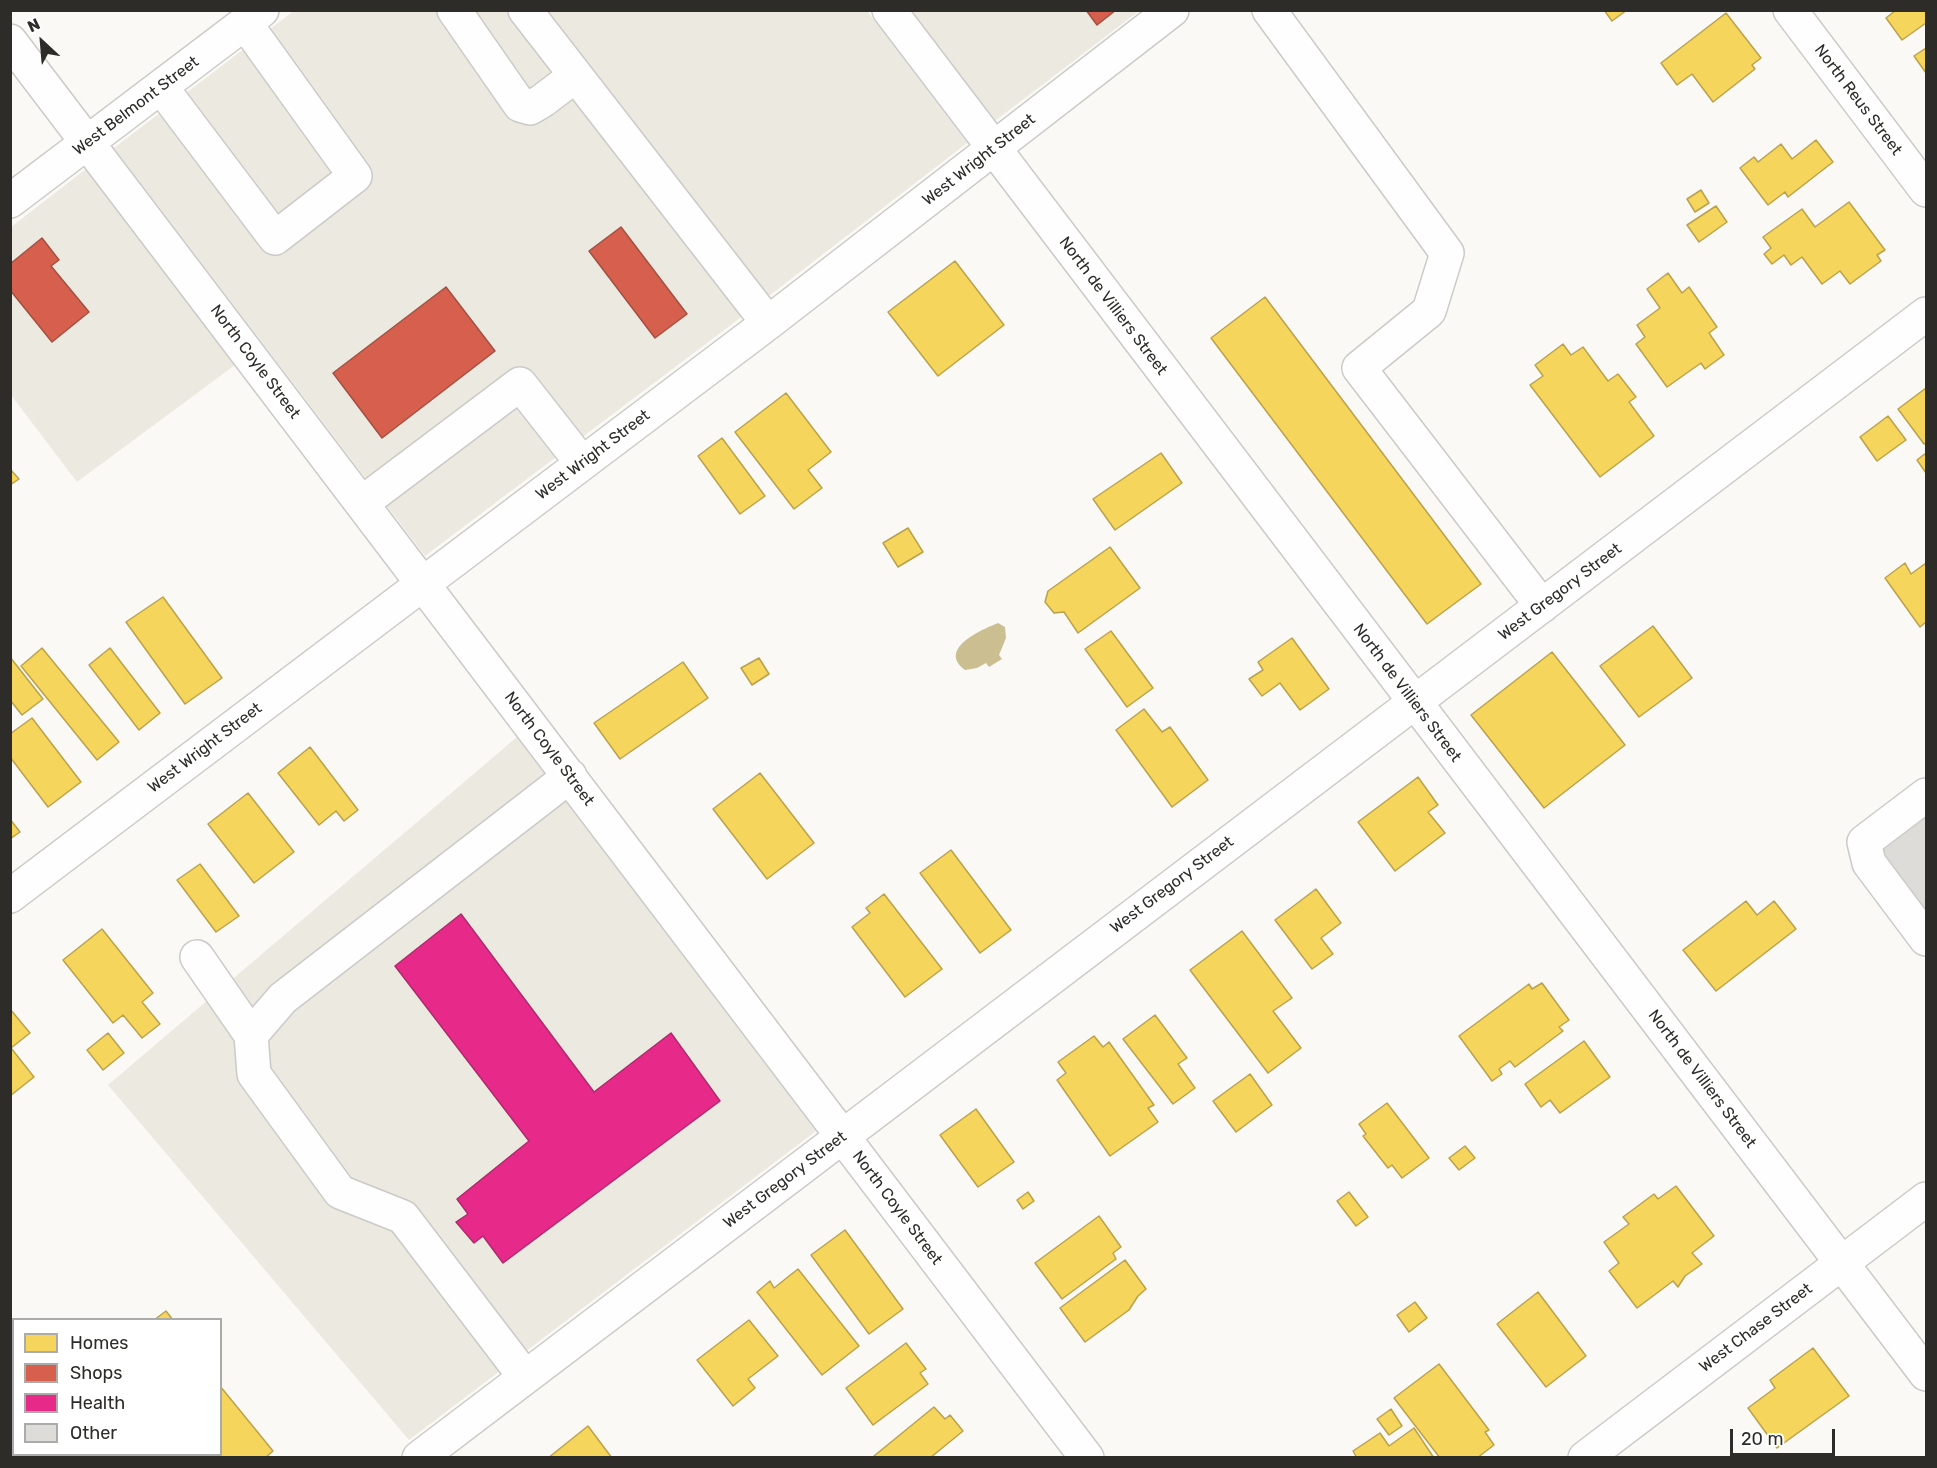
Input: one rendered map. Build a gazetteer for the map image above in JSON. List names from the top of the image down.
{
  "streets": {
    "street": [
      "North Reus Street",
      "West Belmont Street",
      "West Wright Street",
      "North de Villiers Street",
      "North Coyle Street",
      "West Gregory Street",
      "West Chase Street"
    ]
  },
  "crossings": [
    ["West Belmont Street", "North Coyle Street"],
    ["West Wright Street", "North de Villiers Street"],
    ["West Wright Street", "North Coyle Street"],
    ["North de Villiers Street", "West Gregory Street"],
    ["North de Villiers Street", "West Chase Street"],
    ["North Coyle Street", "West Gregory Street"]
  ],
  "legend": [
    "Homes",
    "Shops",
    "Health",
    "Other"
  ],
  "scale_bar": "20 m",
  "north": "top left"
}
